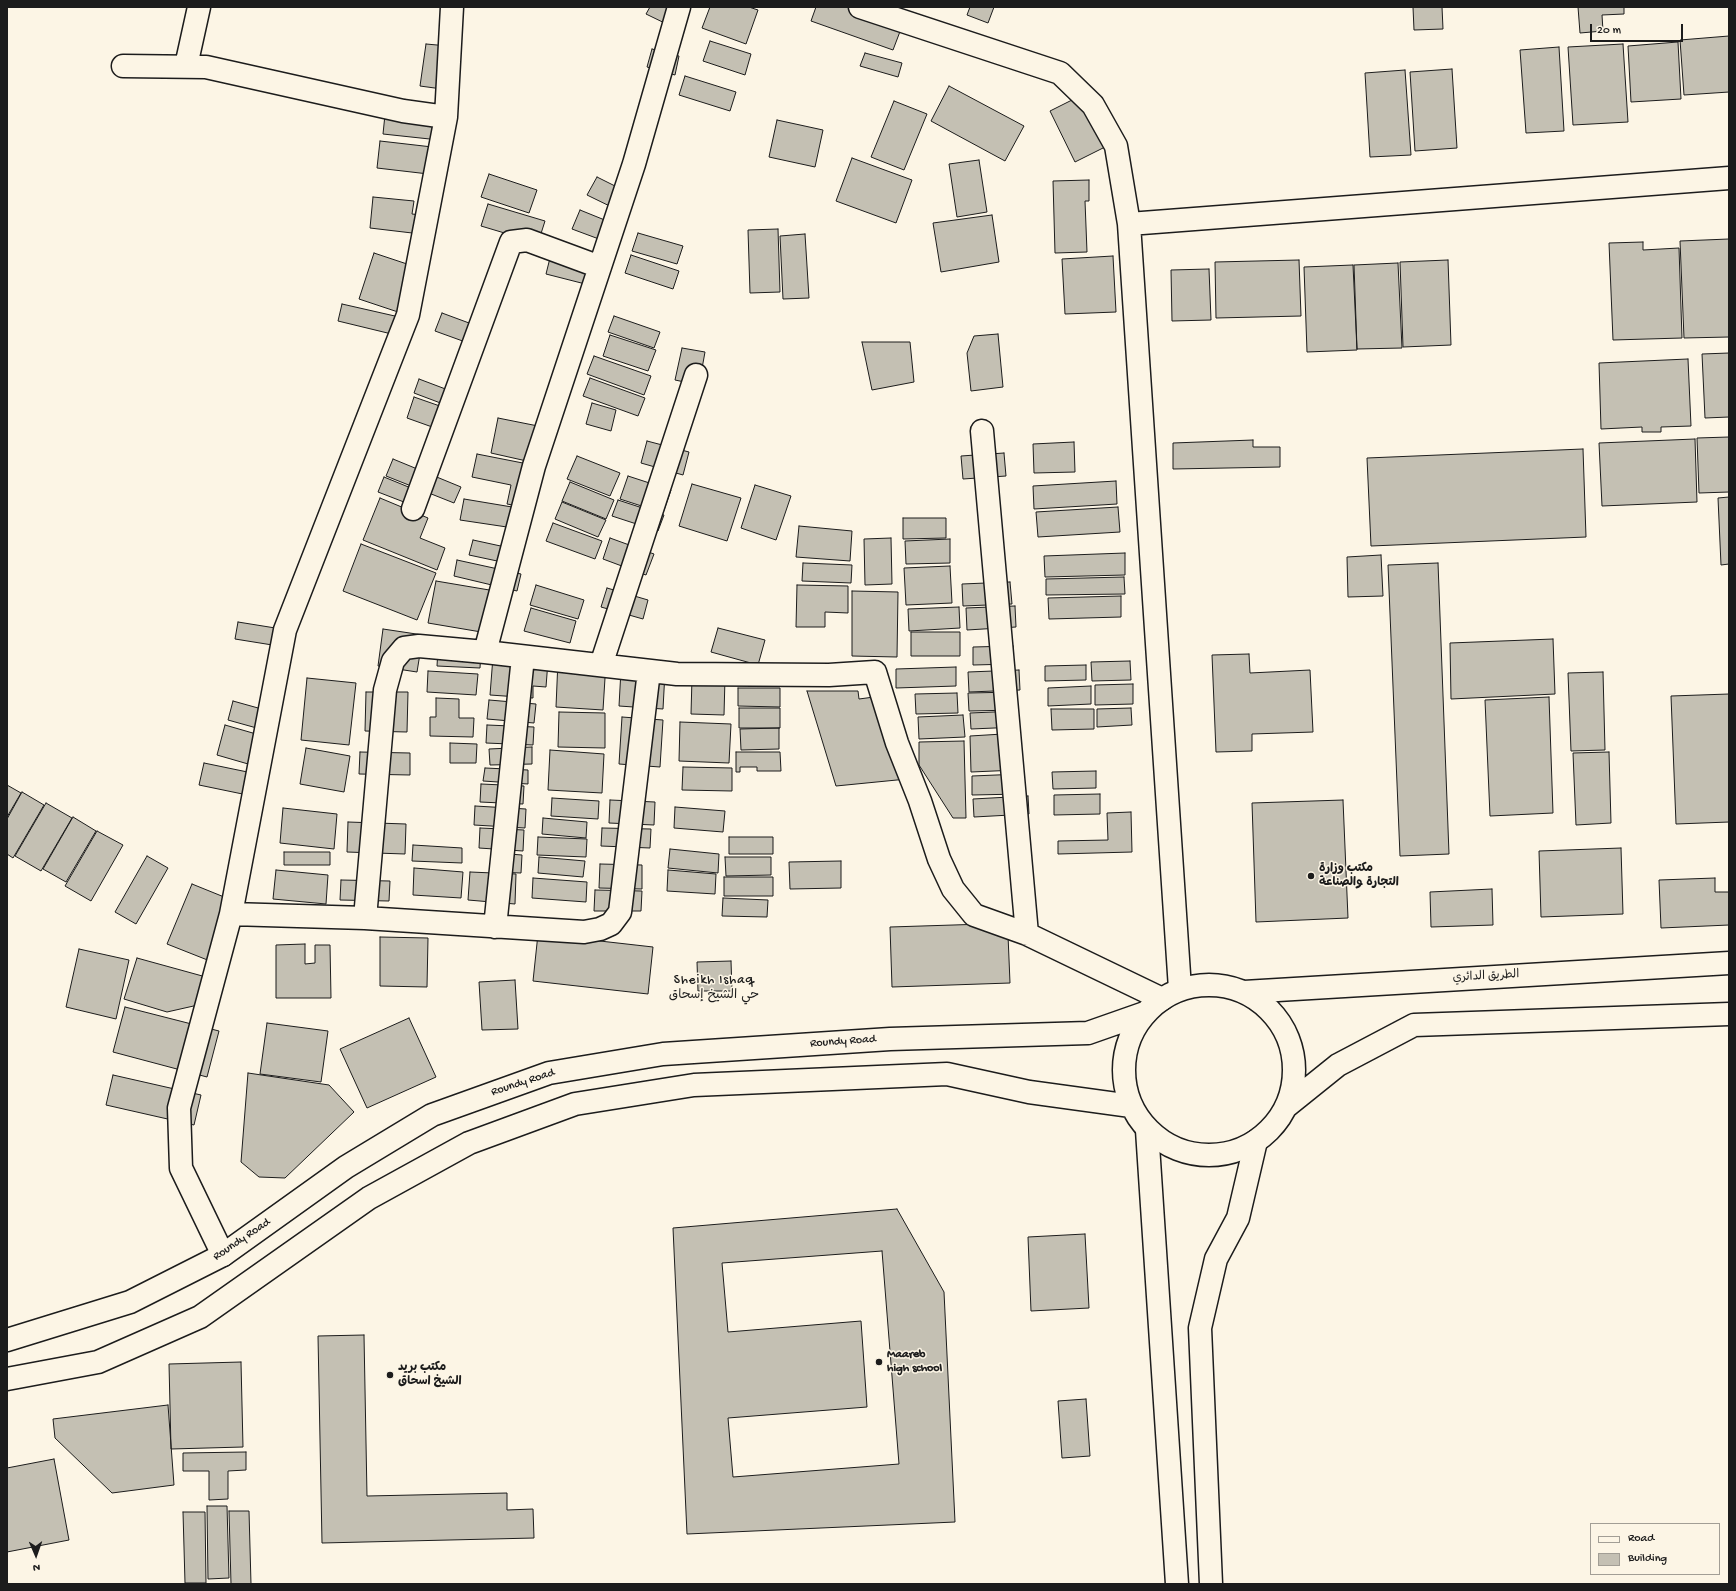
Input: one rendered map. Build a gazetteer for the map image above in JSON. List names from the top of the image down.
{
  "streets": {
    "street": ["الطريق الدائري", "Roundy Road"]
  },
  "districts": ["Sheikh Ishaq حي الشيخ إسحاق"],
  "places": ["مكتب وزارة التجارة والصناعة", "Maareb high school", "مكتب بريد الشيخ اسحاق"],
  "legend": ["Road", "Building"],
  "scale_bar": "20 m",
  "north": "bottom"
}
